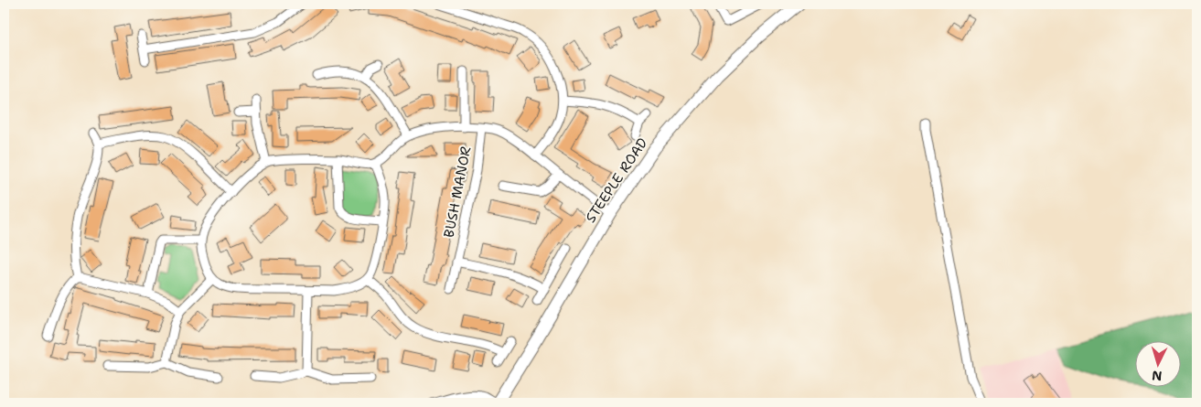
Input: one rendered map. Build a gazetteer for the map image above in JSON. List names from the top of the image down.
{
  "streets": {
    "main road": ["STEEPLE ROAD"],
    "street": ["BUSH MANOR"]
  },
  "crossings": [
    ["STEEPLE ROAD", "BUSH MANOR"]
  ],
  "north": "bottom"
}
